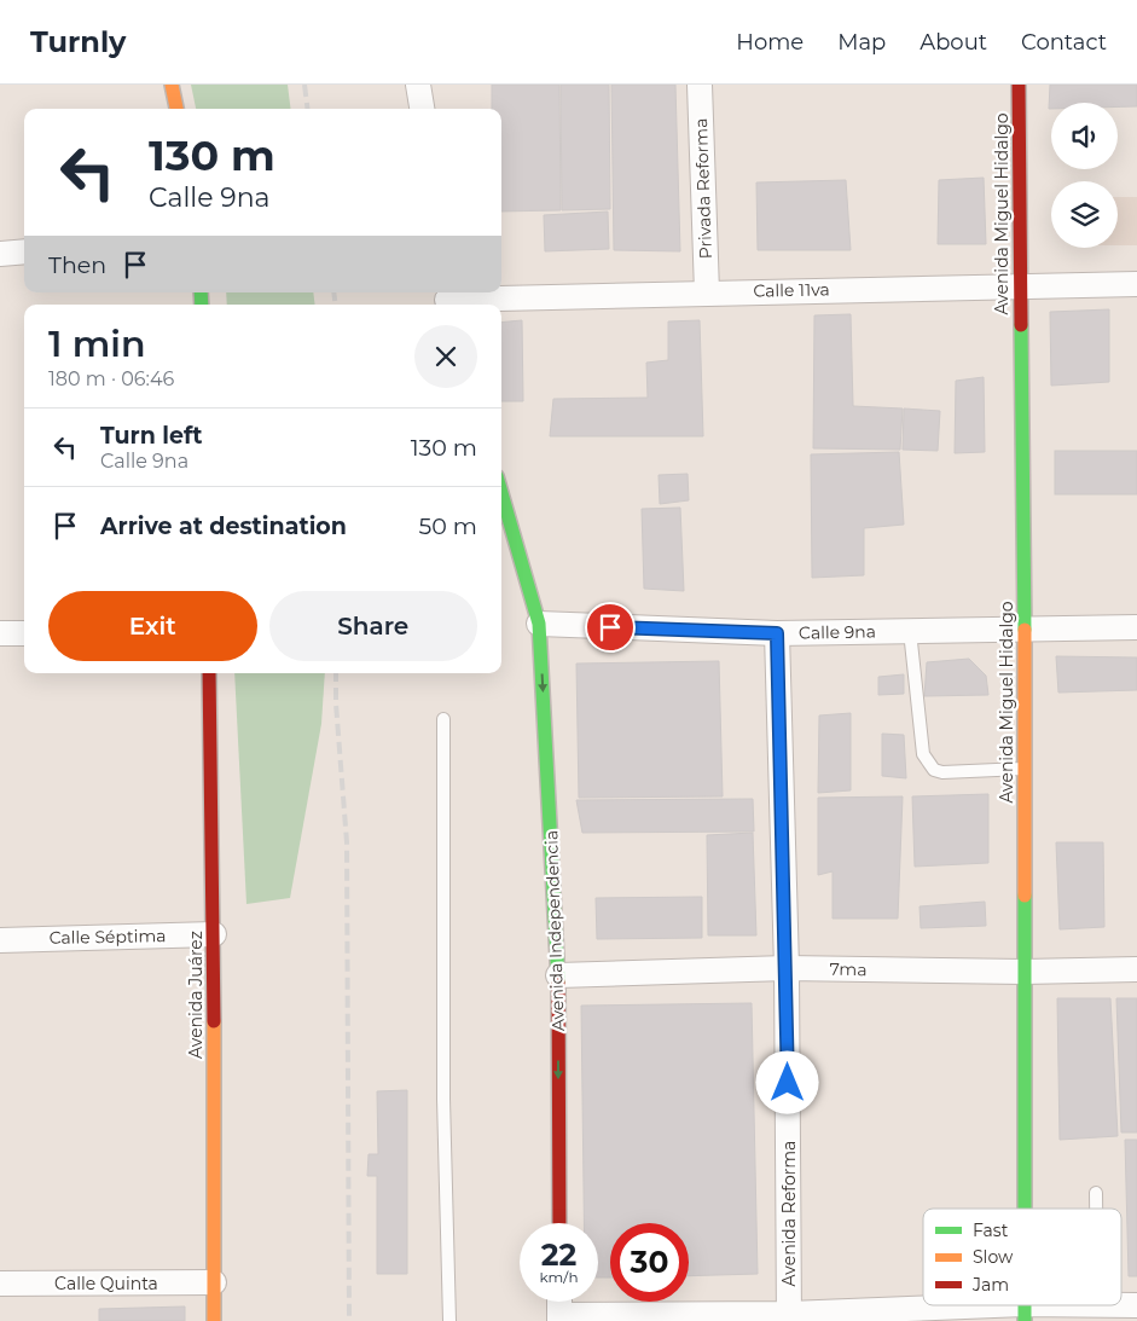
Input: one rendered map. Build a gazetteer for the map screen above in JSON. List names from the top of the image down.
{
  "streets": {
    "street": [
      "Privada Reforma",
      "Avenida Miguel Hidalgo",
      "Calle 11va",
      "Calle 9na",
      "Avenida Independencia",
      "Calle Séptima",
      "7ma",
      "Avenida Juárez",
      "Avenida Reforma",
      "Calle Quinta"
    ]
  },
  "crossings": [
    ["Privada Reforma", "Calle 11va"],
    ["Avenida Miguel Hidalgo", "Calle 11va"],
    ["Avenida Miguel Hidalgo", "Calle 9na"],
    ["Avenida Miguel Hidalgo", "7ma"],
    ["Calle 9na", "Avenida Independencia"],
    ["Calle 9na", "Avenida Reforma"],
    ["Avenida Independencia", "7ma"],
    ["Calle Séptima", "Avenida Juárez"],
    ["7ma", "Avenida Reforma"],
    ["Avenida Juárez", "Calle Quinta"]
  ],
  "one_way": ["Avenida Independencia"],
  "legend": ["Fast", "Slow", "Jam"],
  "page": {
    "header": "Turnly",
    "nav": [
      "Home",
      "Map",
      "About",
      "Contact"
    ],
    "turn": ["130 m", "Calle 9na"],
    "then": "Then",
    "heading": ["1 min", "180 m · 06:46"],
    "list": [
      {
        "name": "Turn left",
        "note": "Calle 9na",
        "value": "130 m"
      },
      {
        "name": "Arrive at destination",
        "value": "50 m"
      }
    ],
    "buttons": ["Exit", "Share"],
    "speed": "22 km/h",
    "limit": "30"
  }
}
